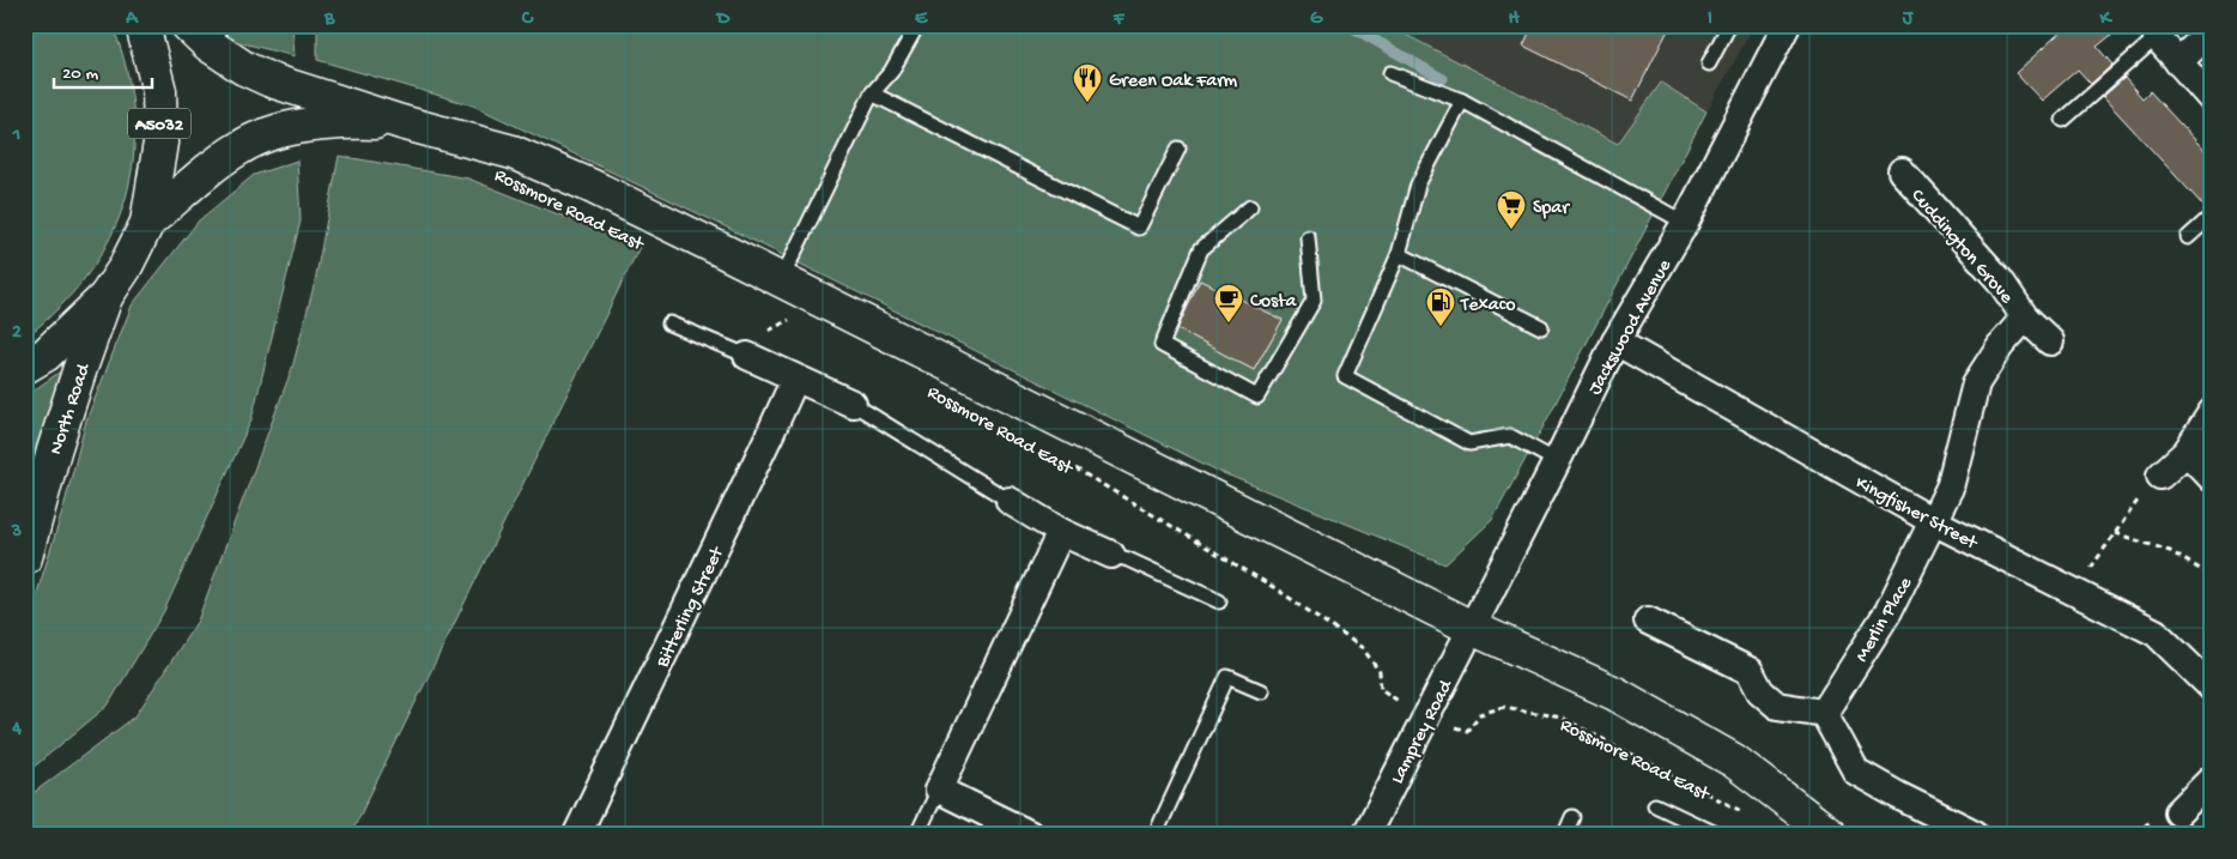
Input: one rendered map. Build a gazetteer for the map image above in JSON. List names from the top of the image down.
{
  "streets": {
    "main road": ["A5032", "Rossmore Road East", "North Road"],
    "street": [
      "Cuddington Grove",
      "Jackswood Avenue",
      "Kingfisher Street",
      "Bitterling Street",
      "Merlin Place",
      "Lamprey Road"
    ]
  },
  "crossings": [
    ["A5032", "Rossmore Road East"],
    ["A5032", "North Road"],
    ["Rossmore Road East", "Jackswood Avenue"],
    ["Rossmore Road East", "Lamprey Road"],
    ["Cuddington Grove", "Kingfisher Street"],
    ["Cuddington Grove", "Merlin Place"],
    ["Jackswood Avenue", "Kingfisher Street"],
    ["Jackswood Avenue", "Lamprey Road"],
    ["Kingfisher Street", "Merlin Place"]
  ],
  "places": {
    "restaurant": ["Green Oak Farm"],
    "supermarket": ["Spar"],
    "cafe": ["Costa"],
    "fuel station": ["Texaco"]
  },
  "scale_bar": "20 m",
  "grid": {
    "columns": [
      "A",
      "B",
      "C",
      "D",
      "E",
      "F",
      "G",
      "H",
      "I",
      "J",
      "K"
    ],
    "rows": [
      "1",
      "2",
      "3",
      "4"
    ]
  }
}
